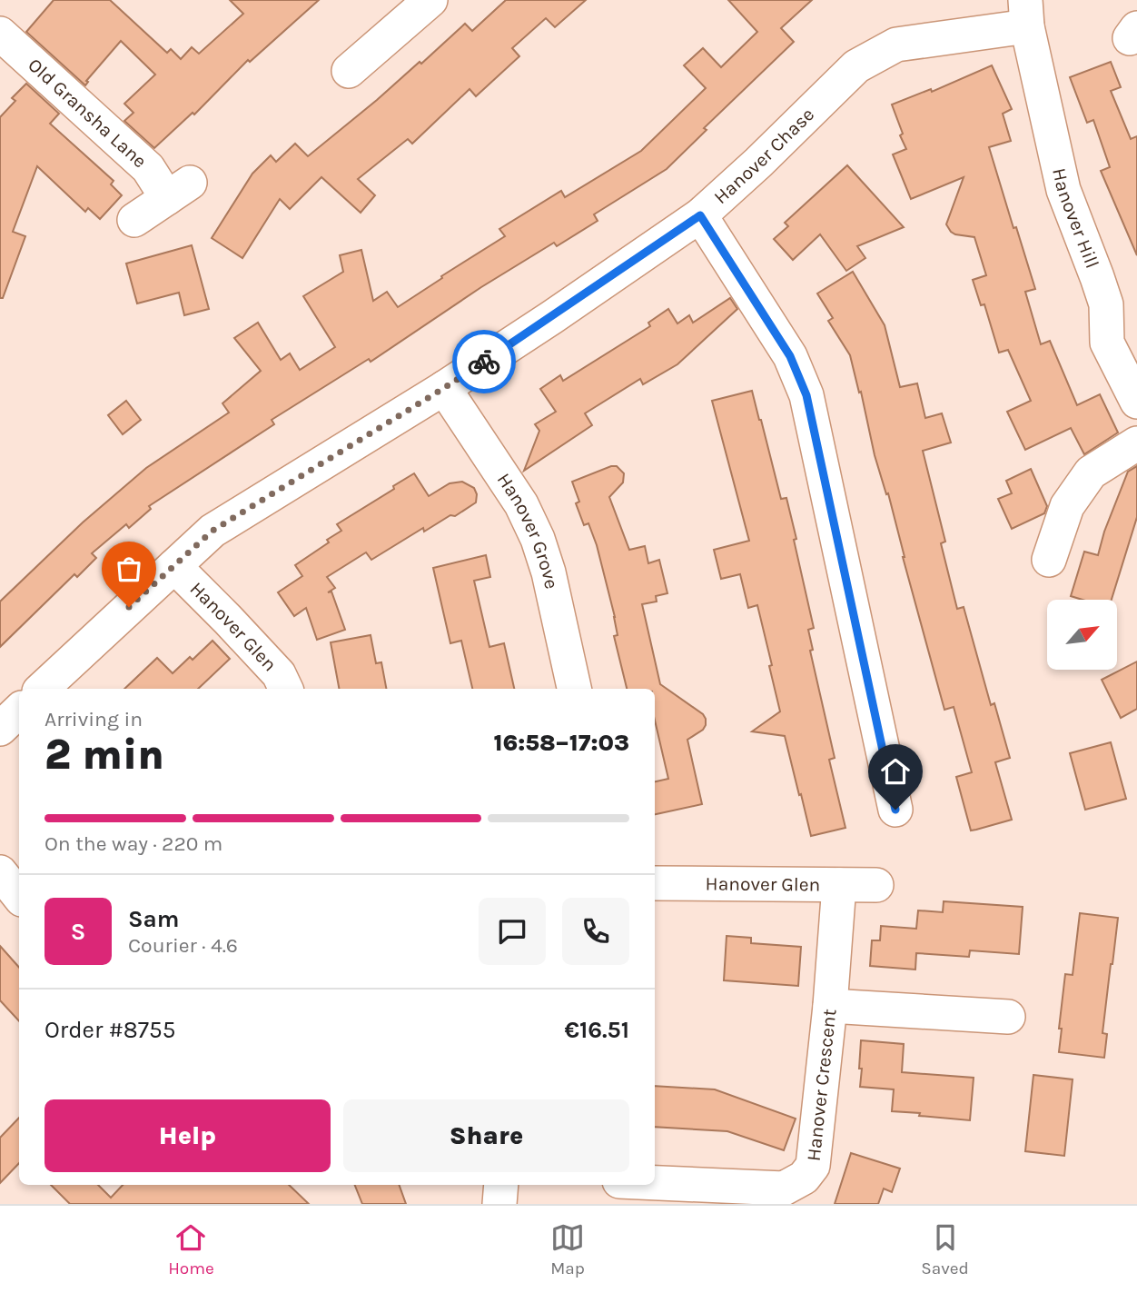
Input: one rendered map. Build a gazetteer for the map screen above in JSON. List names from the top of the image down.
{
  "streets": {
    "street": [
      "Old Gransha Lane",
      "Hanover Chase",
      "Hanover Hill",
      "Hanover Grove",
      "Hanover Glen",
      "Hanover Crescent"
    ]
  },
  "crossings": [
    ["Hanover Chase", "Hanover Hill"],
    ["Hanover Chase", "Hanover Grove"],
    ["Hanover Chase", "Hanover Glen"],
    ["Hanover Glen", "Hanover Crescent"]
  ],
  "north": "top right",
  "page": {
    "heading": ["2 min", "Arriving in", "16:58–17:03"],
    "panel": [
      "Sam",
      "Courier · 4.6",
      "Order #8755",
      "€16.51"
    ],
    "bar": "On the way · 220 m",
    "round": "S",
    "buttons": ["Help", "Share"],
    "tabs": ["Home", "Map", "Saved"]
  }
}
